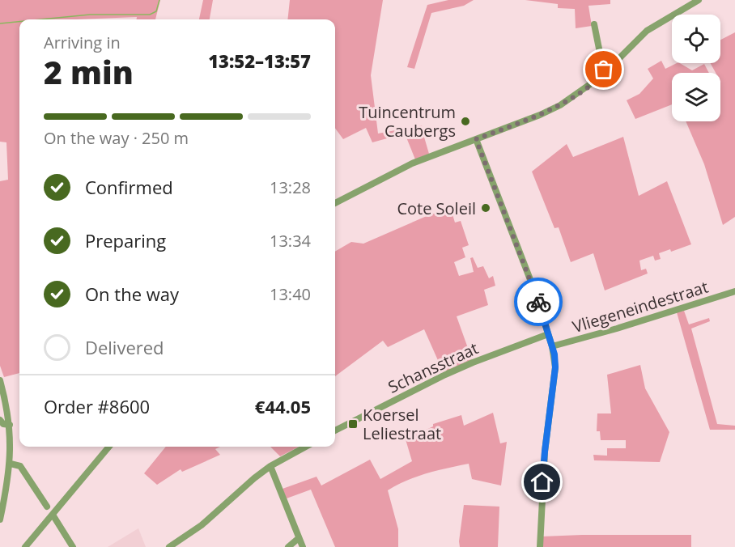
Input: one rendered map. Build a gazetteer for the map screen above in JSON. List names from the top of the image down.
{
  "streets": {
    "street": ["Vliegeneindestraat", "Schansstraat"]
  },
  "places": {
    "other": ["Tuincentrum Caubergs", "Cote Soleil"],
    "transit": ["Koersel Leliestraat"]
  },
  "page": {
    "heading": ["2 min", "Arriving in", "13:52–13:57"],
    "panel": ["Order #8600", "€44.05"],
    "bar": "On the way · 250 m",
    "list": [
      ["Confirmed", "13:28"],
      ["Preparing", "13:34"],
      ["On the way", "13:40"],
      "Delivered"
    ]
  }
}
